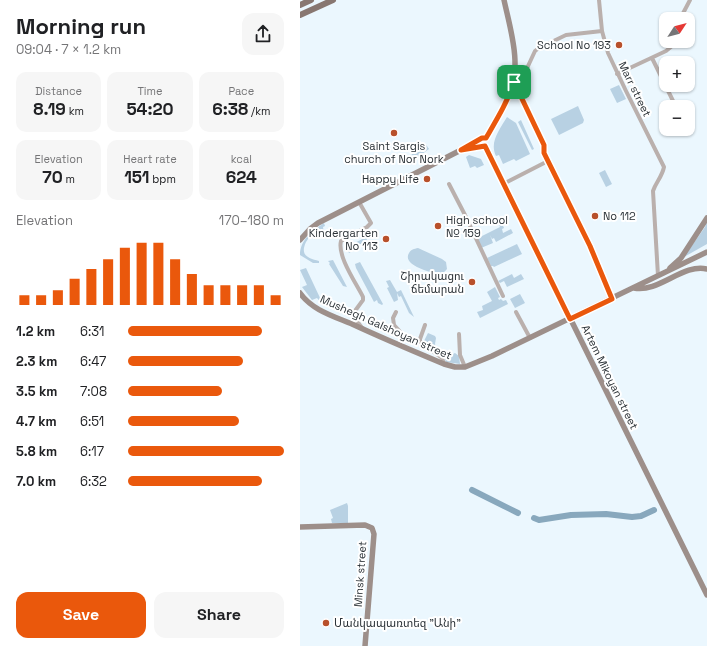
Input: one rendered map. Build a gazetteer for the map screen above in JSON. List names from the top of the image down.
{
  "streets": {
    "main road": ["Mushegh Galshoyan street", "Artem Mikoyan street", "Minsk street"],
    "street": ["Marr street"]
  },
  "crossings": [
    ["Marr street", "Mushegh Galshoyan street"],
    ["Mushegh Galshoyan street", "Artem Mikoyan street"]
  ],
  "places": [
    "School No 193",
    "Saint Sargis church of Nor Nork",
    "Happy Life",
    "No 112",
    "High school № 159",
    "Kindergarten No 113",
    "Շիրակացու ճեմարան",
    "Մանկապառտեզ \"Անի\""
  ],
  "north": "top right",
  "page": {
    "heading": ["Morning run", "09:04 · 7 × 1.2 km"],
    "map_buttons": ["+", "−"],
    "stats": [
      ["Distance", "8.19 km"],
      ["Time", "54:20"],
      ["Pace", "6:38 /km"],
      ["Elevation", "70 m"],
      ["Heart rate", "151 bpm"],
      ["kcal", "624"]
    ],
    "chart": ["Elevation", "170–180 m"],
    "list": [
      {
        "name": "1.2 km",
        "note": "6:31"
      },
      {
        "name": "2.3 km",
        "note": "6:47"
      },
      {
        "name": "3.5 km",
        "note": "7:08"
      },
      {
        "name": "4.7 km",
        "note": "6:51"
      },
      {
        "name": "5.8 km",
        "note": "6:17"
      },
      {
        "name": "7.0 km",
        "note": "6:32"
      }
    ],
    "buttons": ["Save", "Share"]
  }
}
